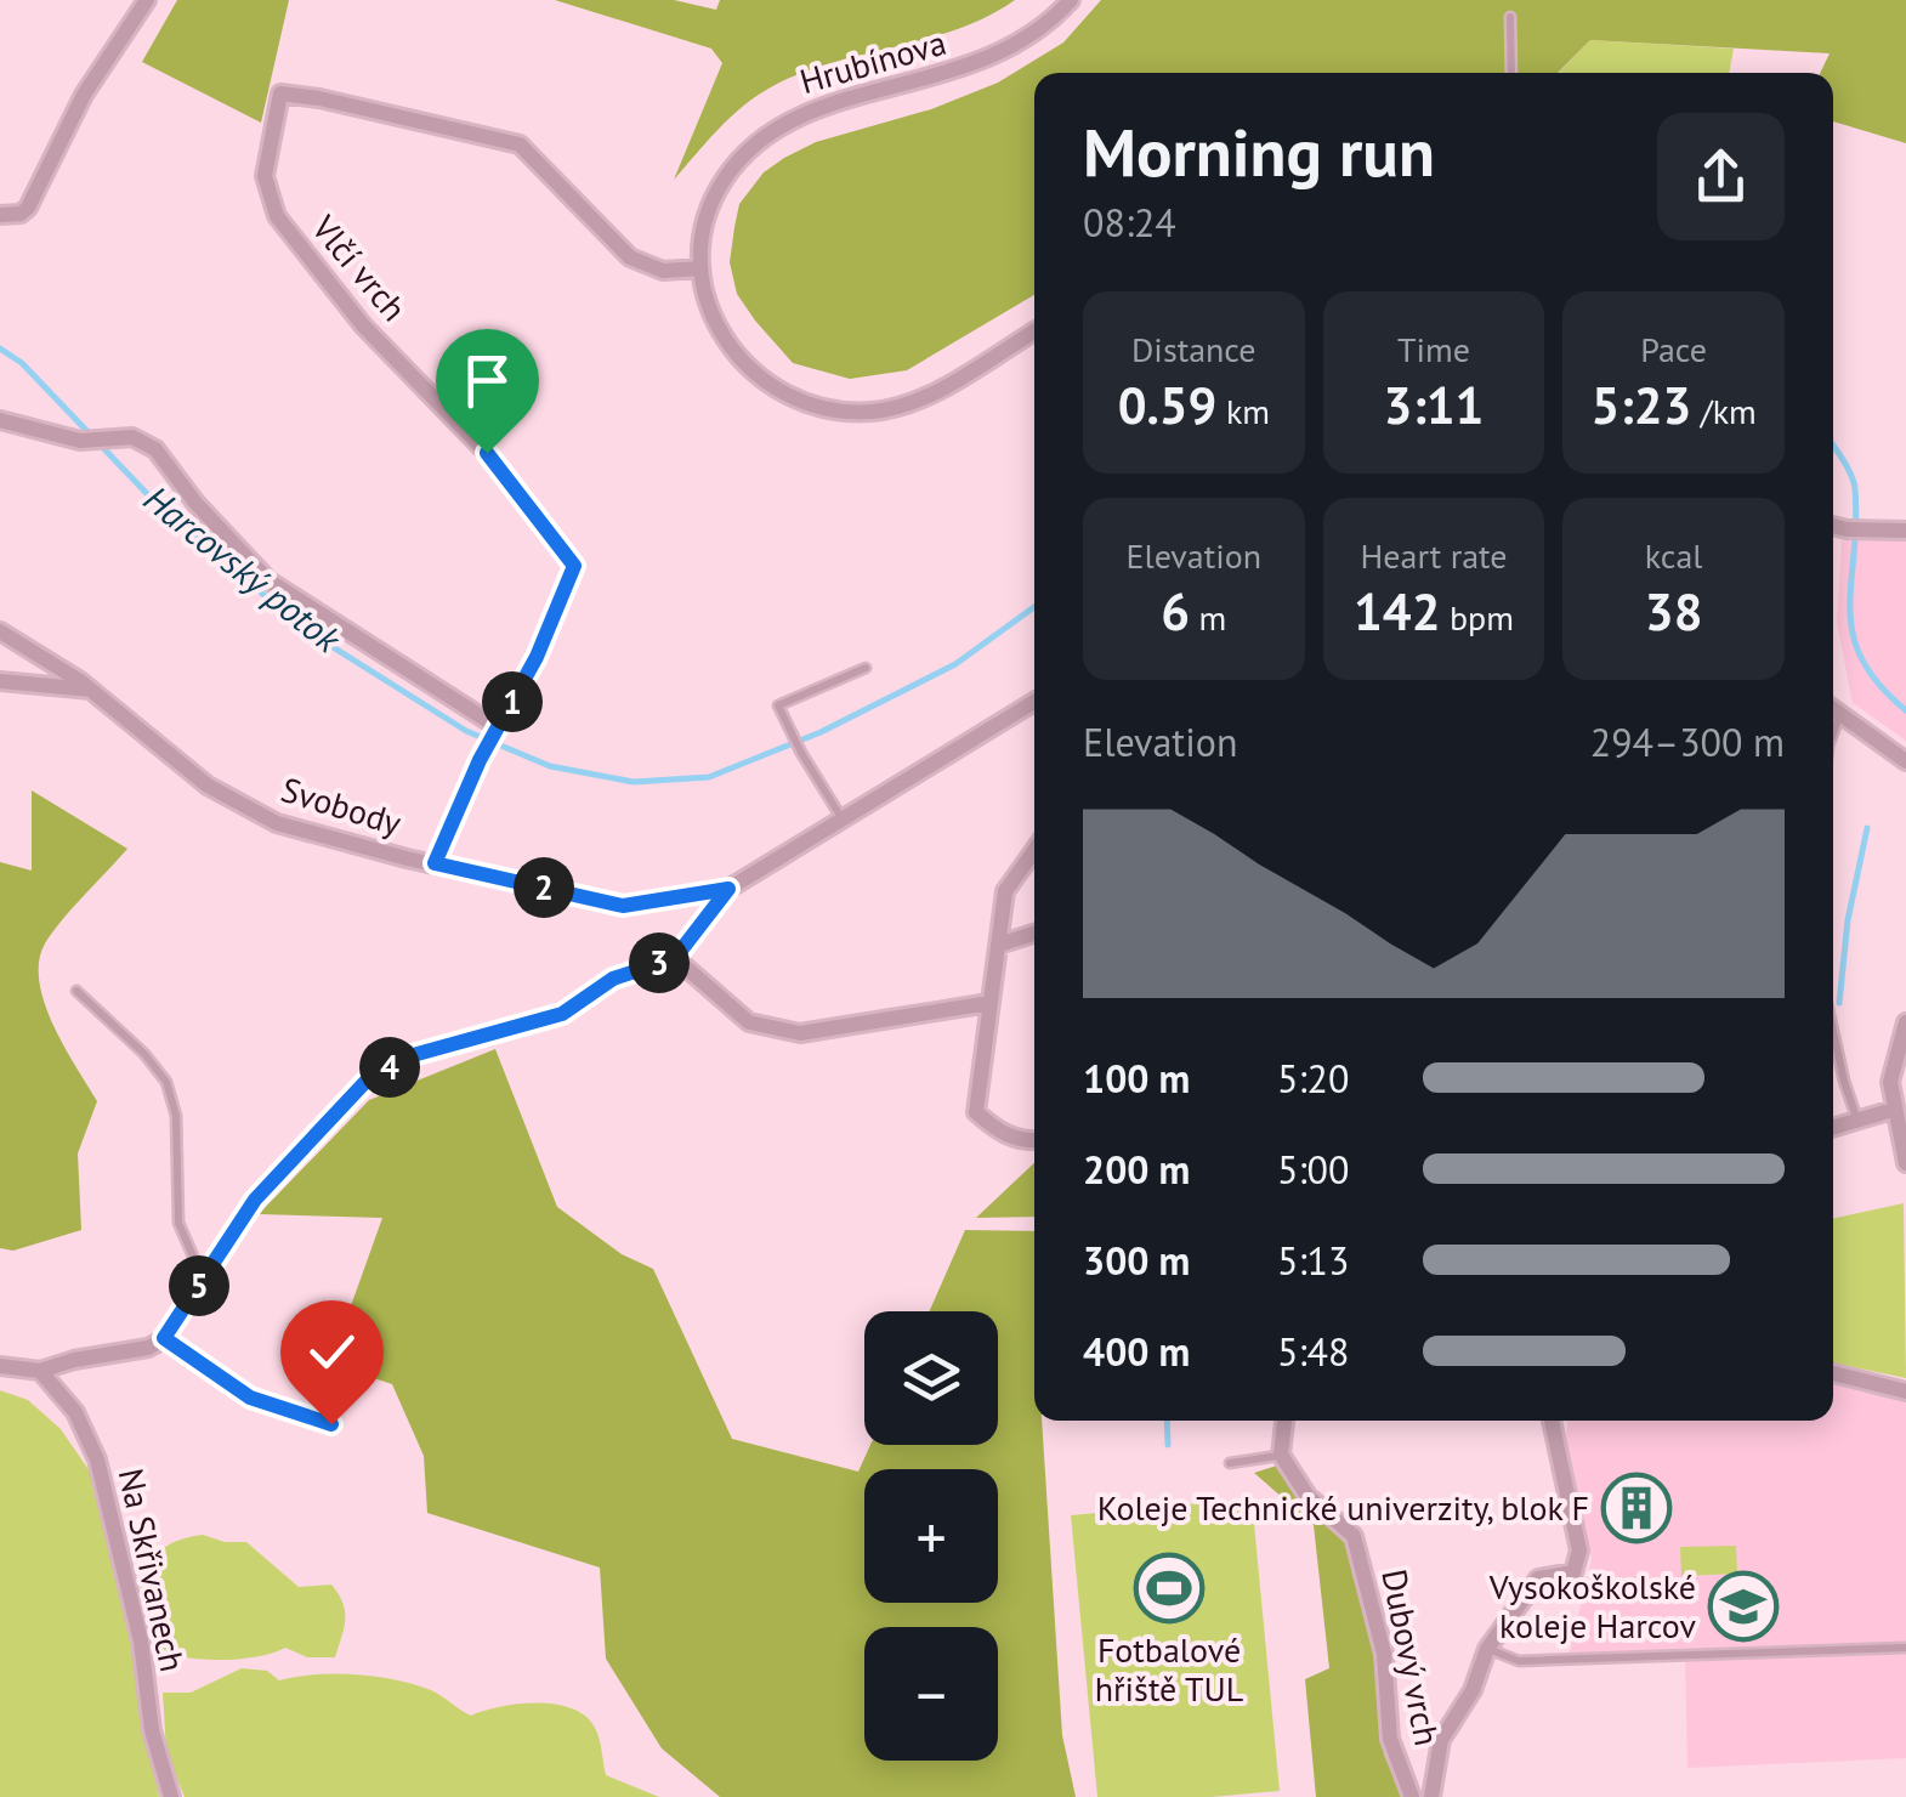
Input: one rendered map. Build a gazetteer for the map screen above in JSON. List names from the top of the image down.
{
  "streets": {
    "street": [
      "Hrubínova",
      "Vlčí vrch",
      "Svobody",
      "Na Skřivanech",
      "Dubový vrch"
    ]
  },
  "crossings": [
    ["Hrubínova", "Vlčí vrch"],
    ["Vlčí vrch", "Svobody"]
  ],
  "water": ["Harcovský potok"],
  "places": {
    "building": ["Koleje Technické univerzity, blok F"],
    "sports": ["Fotbalové hřiště TUL"],
    "school or university": ["Vysokoškolské koleje Harcov"]
  },
  "page": {
    "heading": ["Morning run", "08:24"],
    "stats": [
      ["Distance", "0.59 km"],
      ["Time", "3:11"],
      ["Pace", "5:23 /km"],
      ["Elevation", "6 m"],
      ["Heart rate", "142 bpm"],
      ["kcal", "38"]
    ],
    "pins": [
      "1",
      "2",
      "3",
      "4",
      "5"
    ],
    "chart": ["Elevation", "294–300 m"],
    "list": [
      {
        "name": "100 m",
        "note": "5:20"
      },
      {
        "name": "200 m",
        "note": "5:00"
      },
      {
        "name": "300 m",
        "note": "5:13"
      },
      {
        "name": "400 m",
        "note": "5:48"
      }
    ],
    "map_buttons": ["+", "−"]
  }
}
